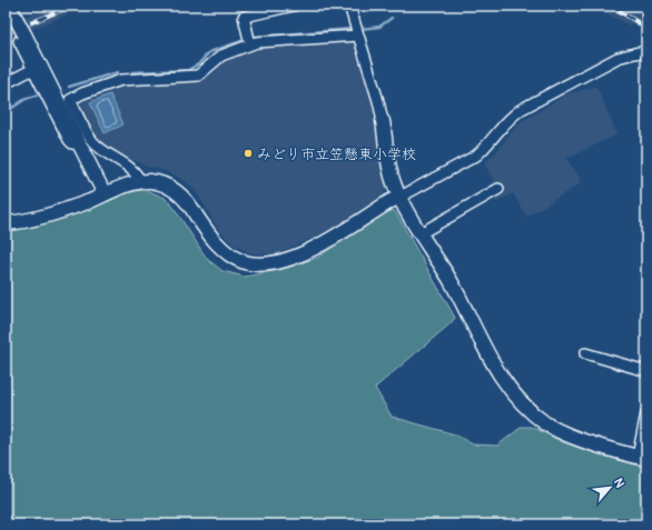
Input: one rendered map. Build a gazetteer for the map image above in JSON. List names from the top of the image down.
{
  "places": ["みどり市立笠懸東小学校"],
  "north": "top right"
}
